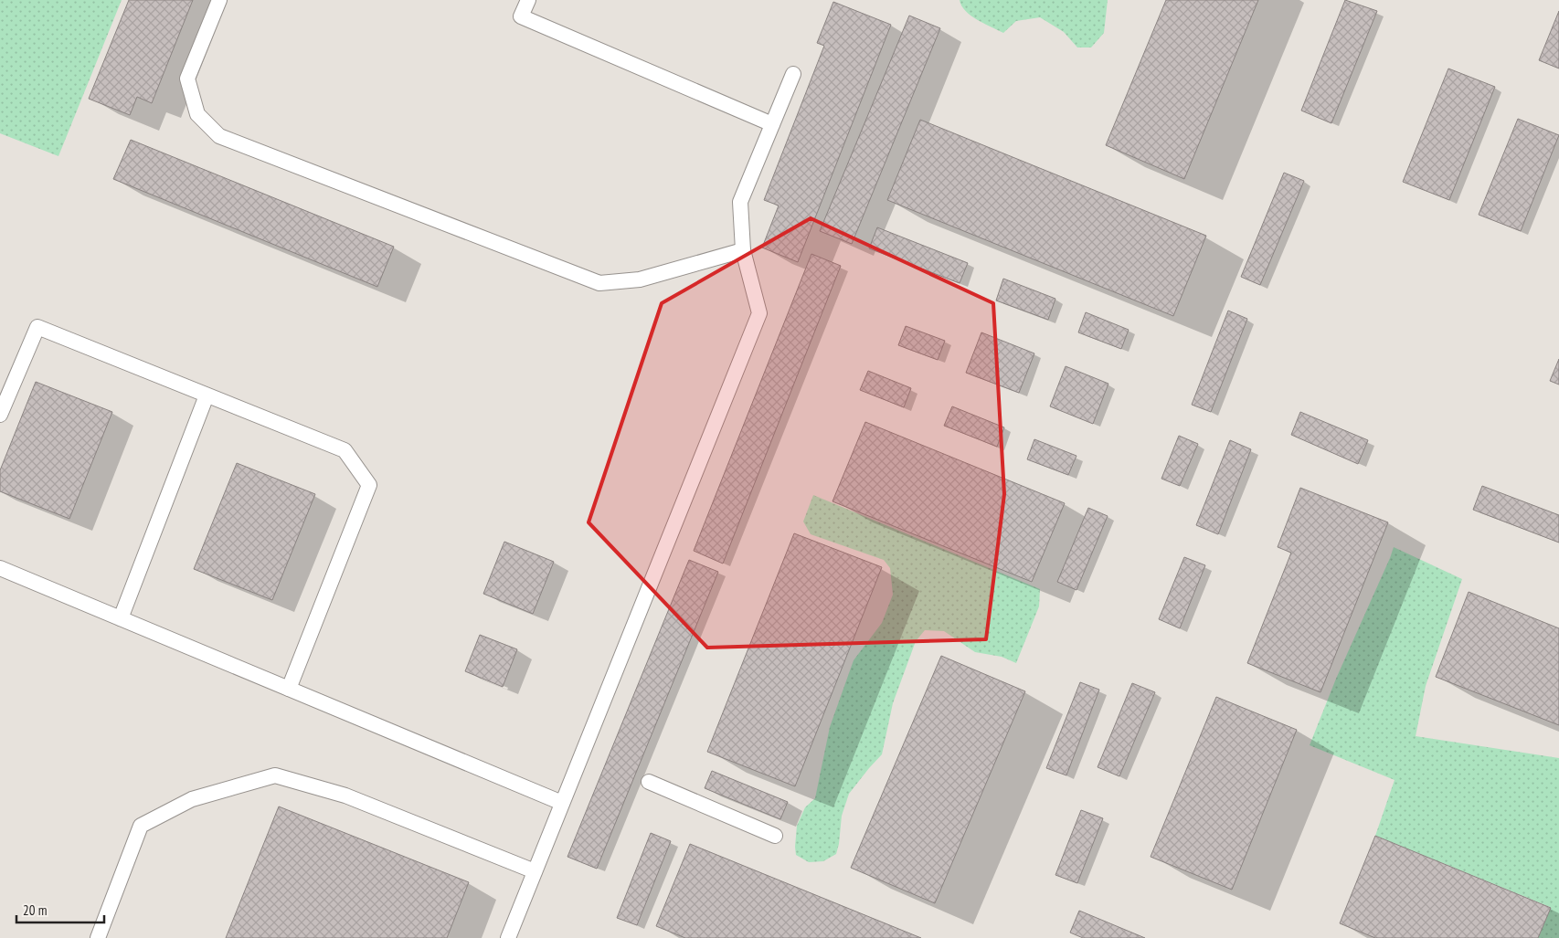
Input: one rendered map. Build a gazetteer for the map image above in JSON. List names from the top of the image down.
{
  "scale_bar": "20 m"
}
